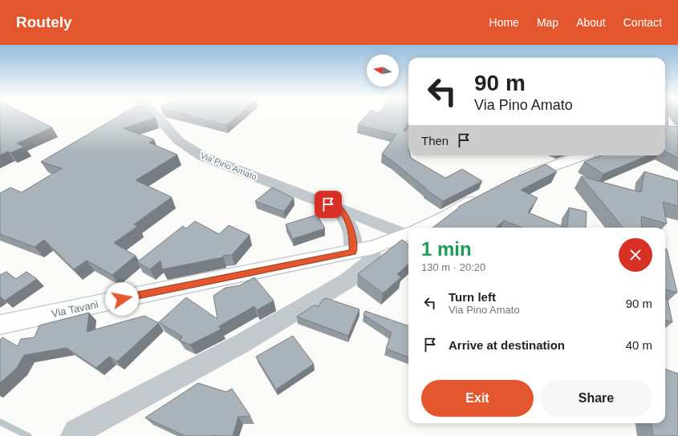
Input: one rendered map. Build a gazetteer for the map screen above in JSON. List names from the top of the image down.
{
  "streets": {
    "street": ["Via Pino Amato", "Via Tavani"]
  },
  "north": "left",
  "page": {
    "header": "Routely",
    "nav": [
      "Home",
      "Map",
      "About",
      "Contact"
    ],
    "turn": ["90 m", "Via Pino Amato"],
    "then": "Then",
    "heading": ["1 min", "130 m · 20:20"],
    "list": [
      {
        "name": "Turn left",
        "note": "Via Pino Amato",
        "value": "90 m"
      },
      {
        "name": "Arrive at destination",
        "value": "40 m"
      }
    ],
    "buttons": ["Exit", "Share"]
  }
}
